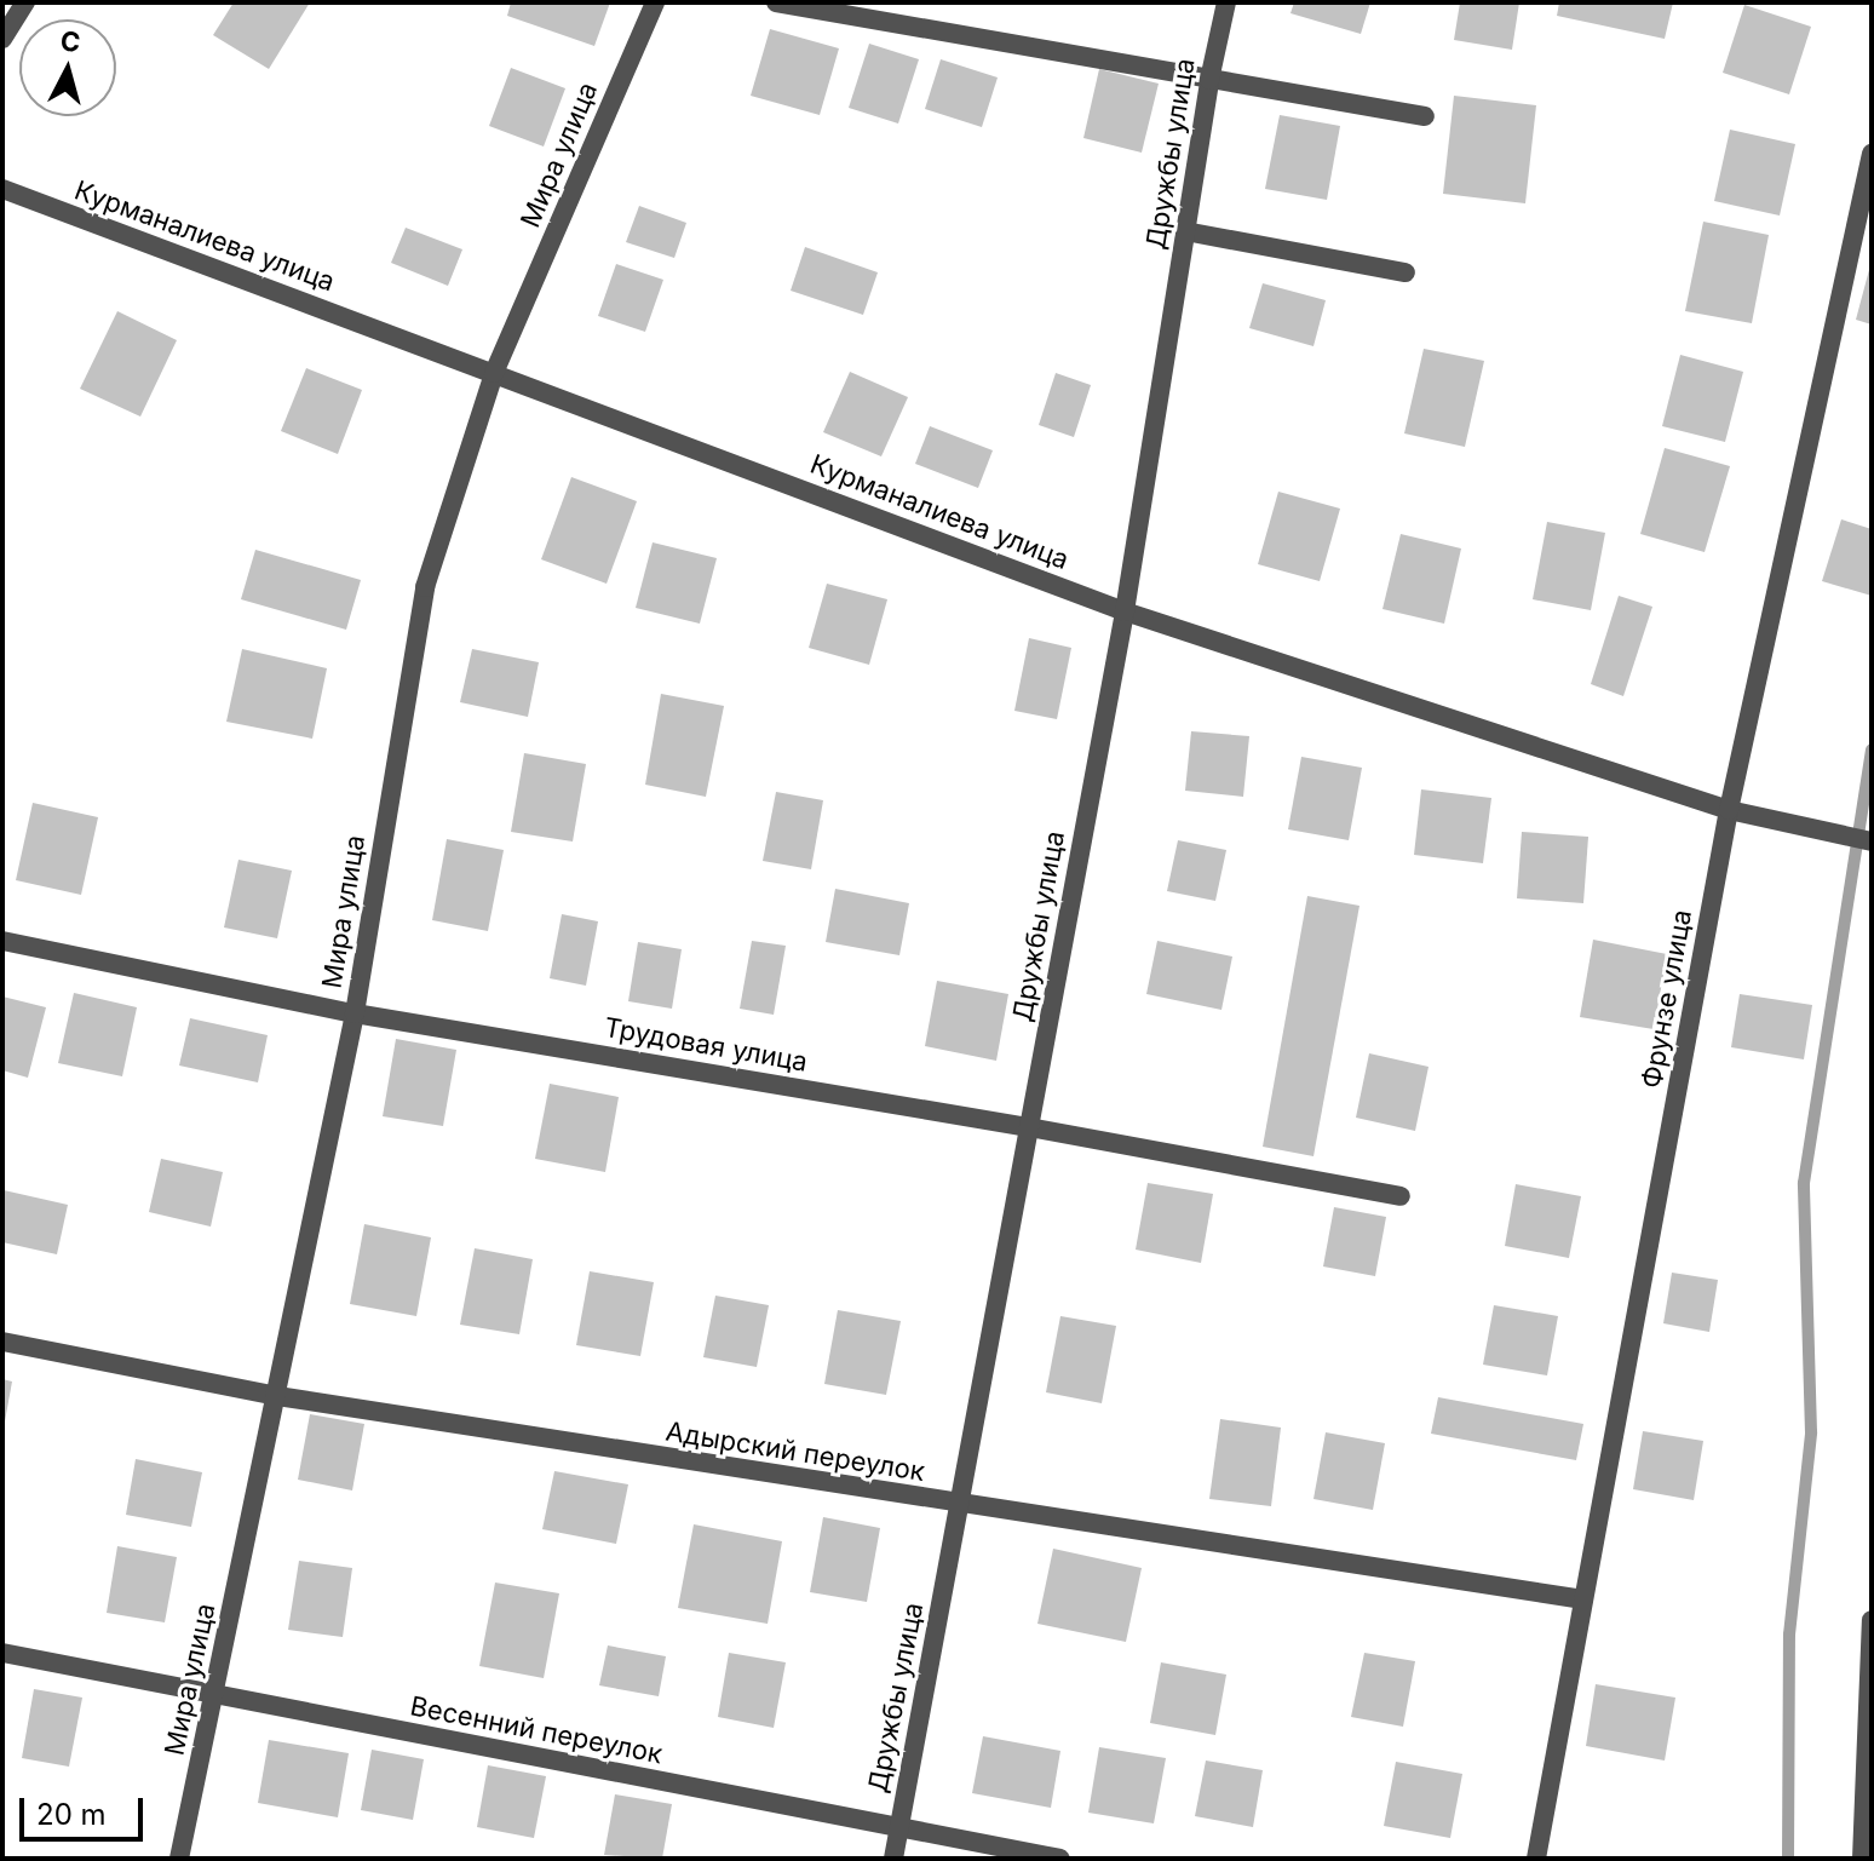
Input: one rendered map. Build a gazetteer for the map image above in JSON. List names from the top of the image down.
{
  "streets": {
    "street": [
      "Дружбы улица",
      "Мира улица",
      "Курманалиева улица",
      "Фрунзе улица",
      "Трудовая улица",
      "Адырский переулок",
      "Весенний переулок"
    ]
  },
  "crossings": [
    ["Дружбы улица", "Курманалиева улица"],
    ["Дружбы улица", "Трудовая улица"],
    ["Дружбы улица", "Адырский переулок"],
    ["Дружбы улица", "Весенний переулок"],
    ["Мира улица", "Курманалиева улица"],
    ["Мира улица", "Трудовая улица"],
    ["Мира улица", "Адырский переулок"],
    ["Мира улица", "Весенний переулок"],
    ["Курманалиева улица", "Фрунзе улица"],
    ["Фрунзе улица", "Адырский переулок"]
  ],
  "scale_bar": "20 m",
  "north": "top"
}
